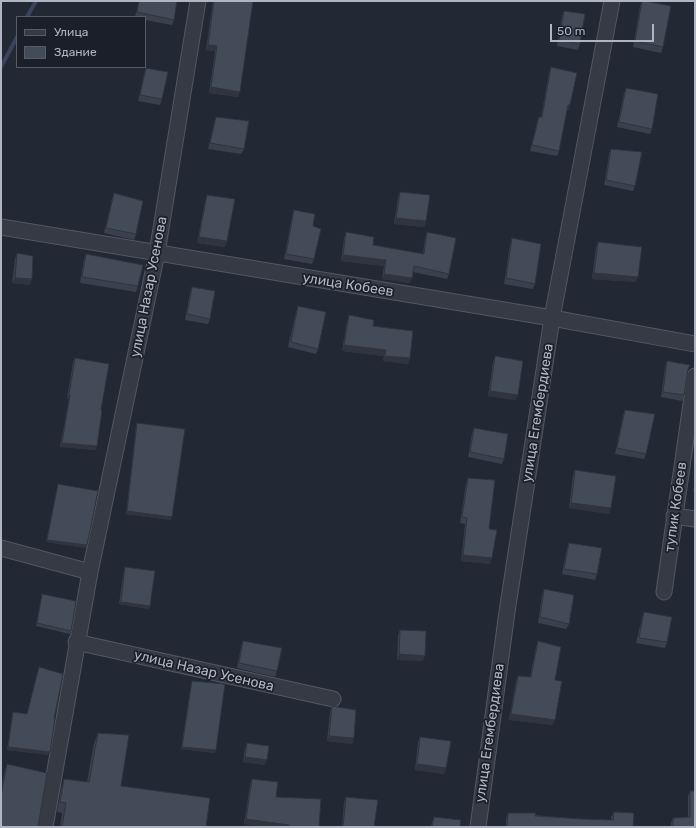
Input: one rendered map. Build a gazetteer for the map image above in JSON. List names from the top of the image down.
{
  "streets": {
    "street": [
      "улица Кобеев",
      "улица Назар Усенова",
      "улица Егембердиева",
      "тупик Кобеев"
    ]
  },
  "crossings": [
    ["улица Кобеев", "улица Назар Усенова"],
    ["улица Кобеев", "улица Егембердиева"]
  ],
  "legend": ["Улица", "Здание"],
  "scale_bar": "50 m"
}
